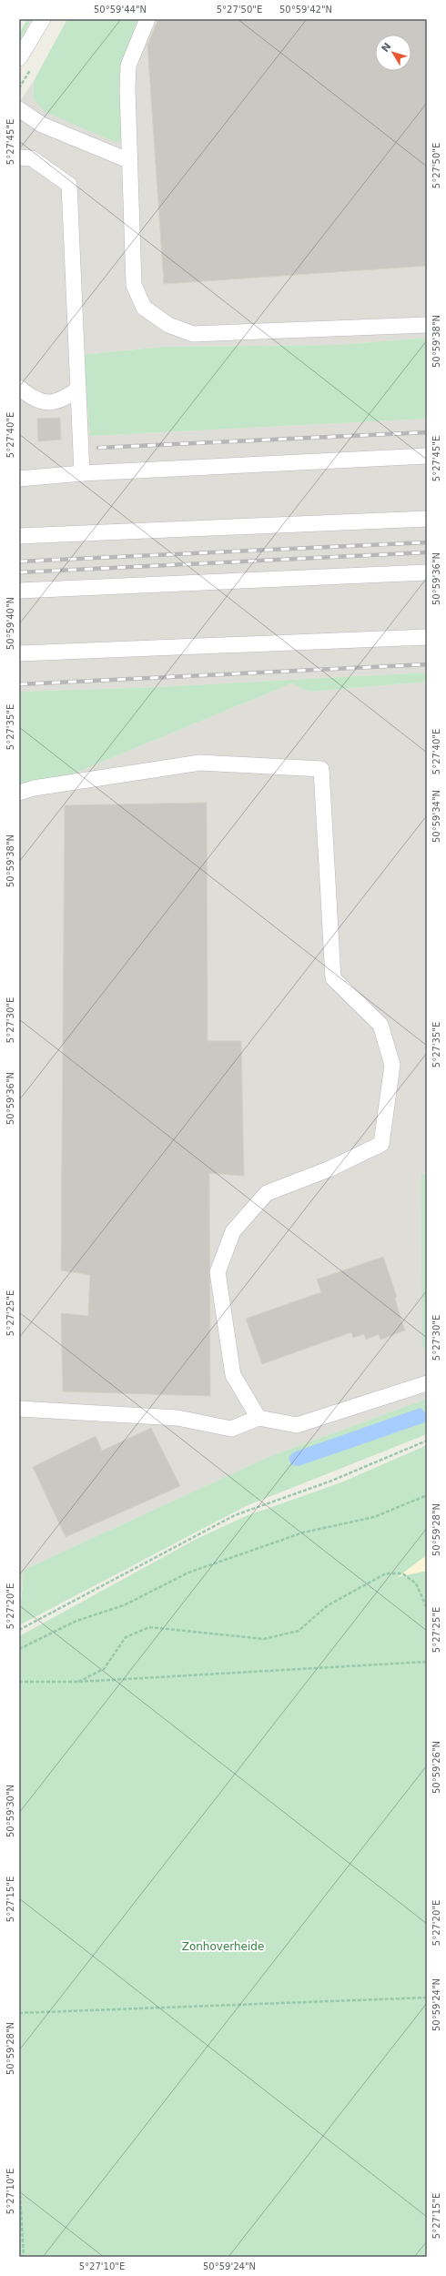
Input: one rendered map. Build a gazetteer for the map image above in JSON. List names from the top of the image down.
{
  "parks": ["Zonhoverheide"],
  "north": "top left",
  "coordinates": [
    "50°59'44\"N",
    "5°27'50\"E",
    "50°59'42\"N",
    "5°27'45\"E",
    "50°59'38\"N",
    "5°27'40\"E",
    "50°59'36\"N",
    "50°59'40\"N",
    "5°27'35\"E",
    "50°59'34\"N",
    "5°27'30\"E",
    "5°27'25\"E",
    "50°59'28\"N",
    "5°27'20\"E",
    "50°59'26\"N",
    "50°59'30\"N",
    "5°27'15\"E",
    "50°59'24\"N",
    "5°27'10\"E"
  ]
}
